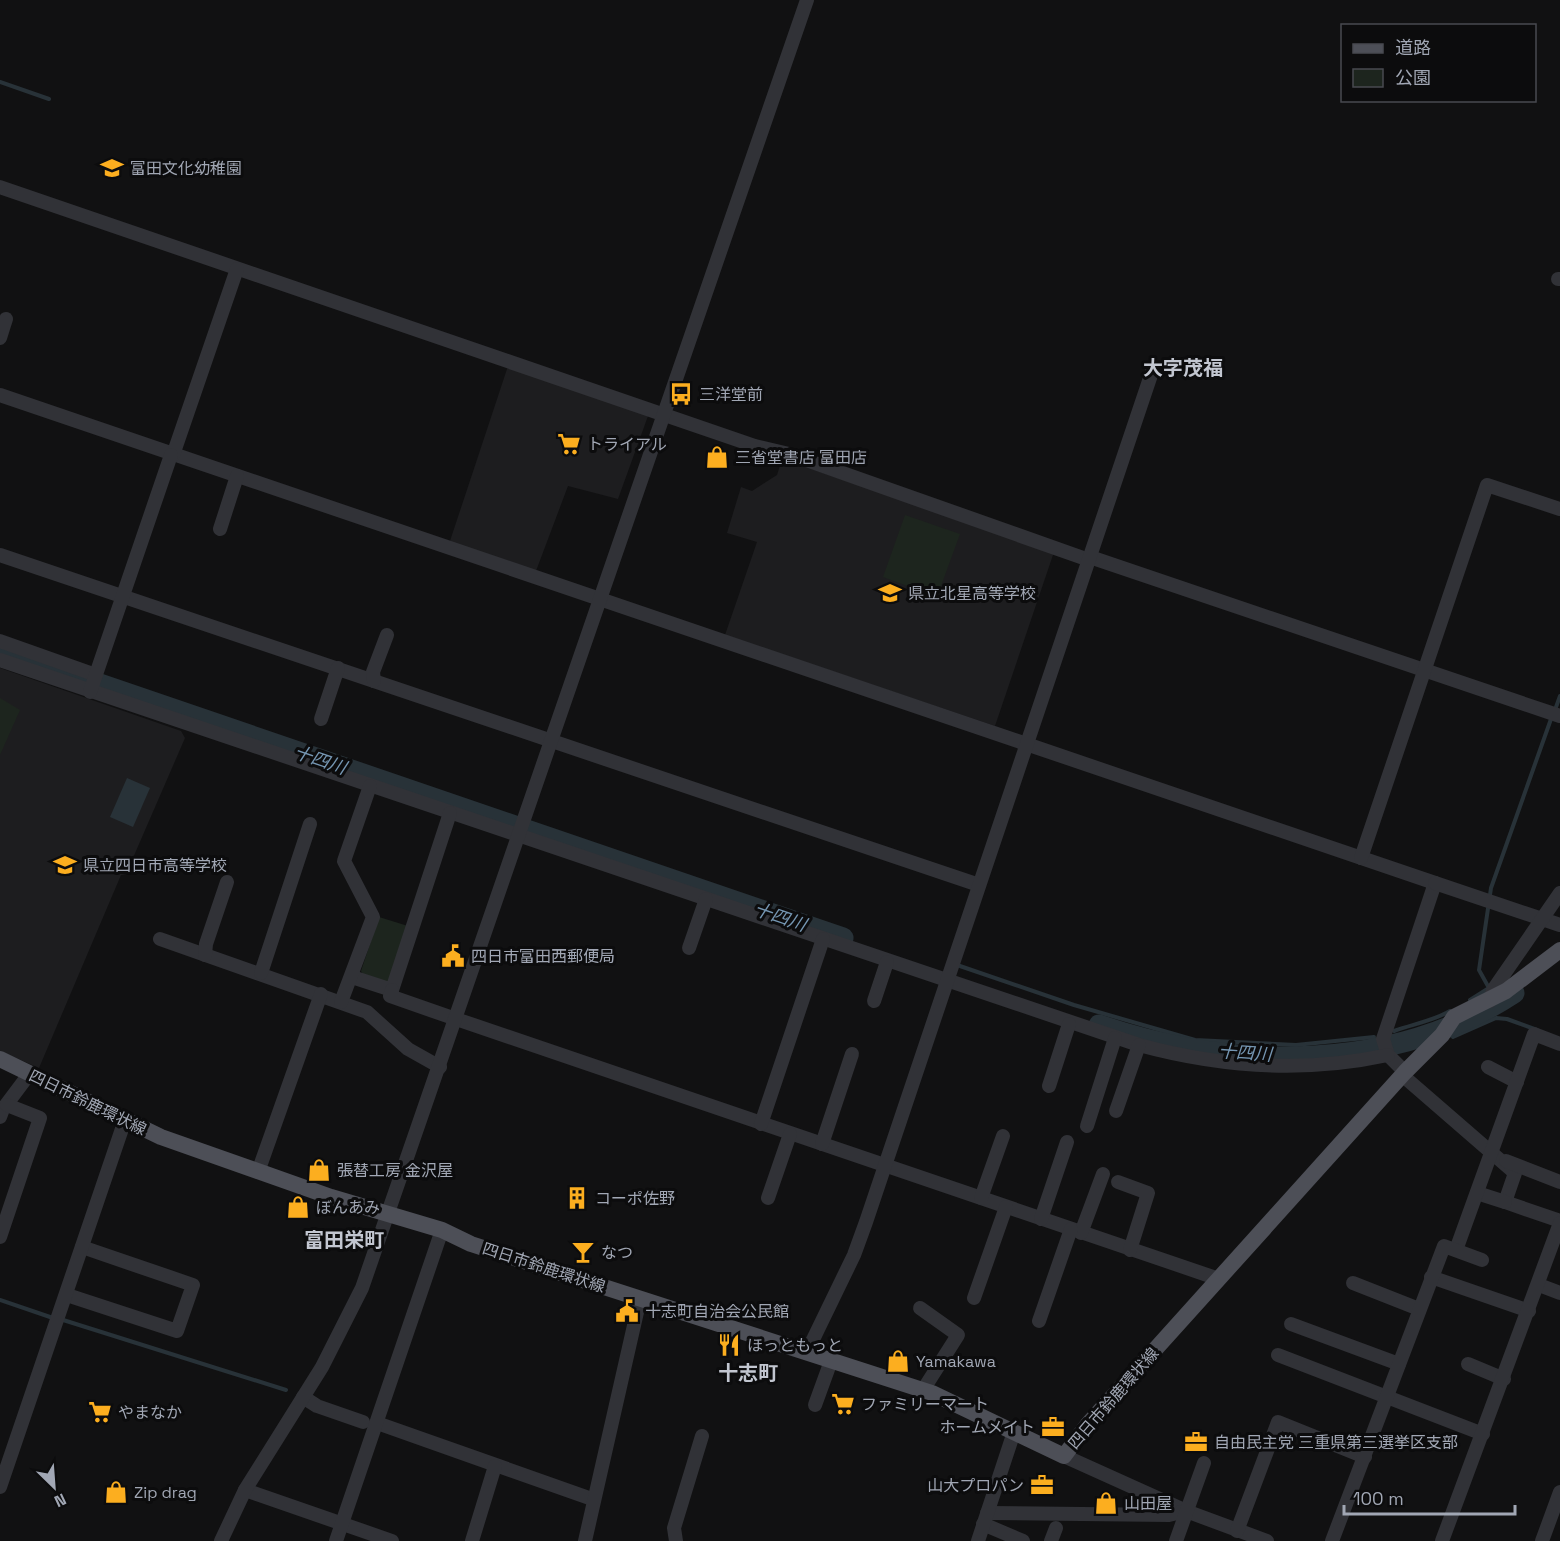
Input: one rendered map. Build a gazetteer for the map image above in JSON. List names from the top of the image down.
{
  "streets": {
    "main road": ["四日市鈴鹿環状線"]
  },
  "districts": ["大字茂福", "富田栄町", "十志町"],
  "water": ["十四川"],
  "places": {
    "school or university": ["富田文化幼稚園", "県立北星高等学校", "県立四日市高等学校"],
    "bus stop": ["三洋堂前"],
    "supermarket": ["トライアル", "ファミリーマート", "やまなか"],
    "shop": [
      "三省堂書店 富田店",
      "張替工房 金沢屋",
      "ぼんあみ",
      "Yamakawa",
      "Zip drag",
      "山田屋"
    ],
    "public building": ["四日市富田西郵便局", "十志町自治会公民館"],
    "building": ["コーポ佐野"],
    "bar": ["なつ"],
    "restaurant": ["ほっともっと"],
    "office": ["ホームメイト", "自由民主党 三重県第三選挙区支部", "山大プロパン"]
  },
  "legend": ["道路", "公園"],
  "scale_bar": "100 m",
  "north": "bottom right"
}
